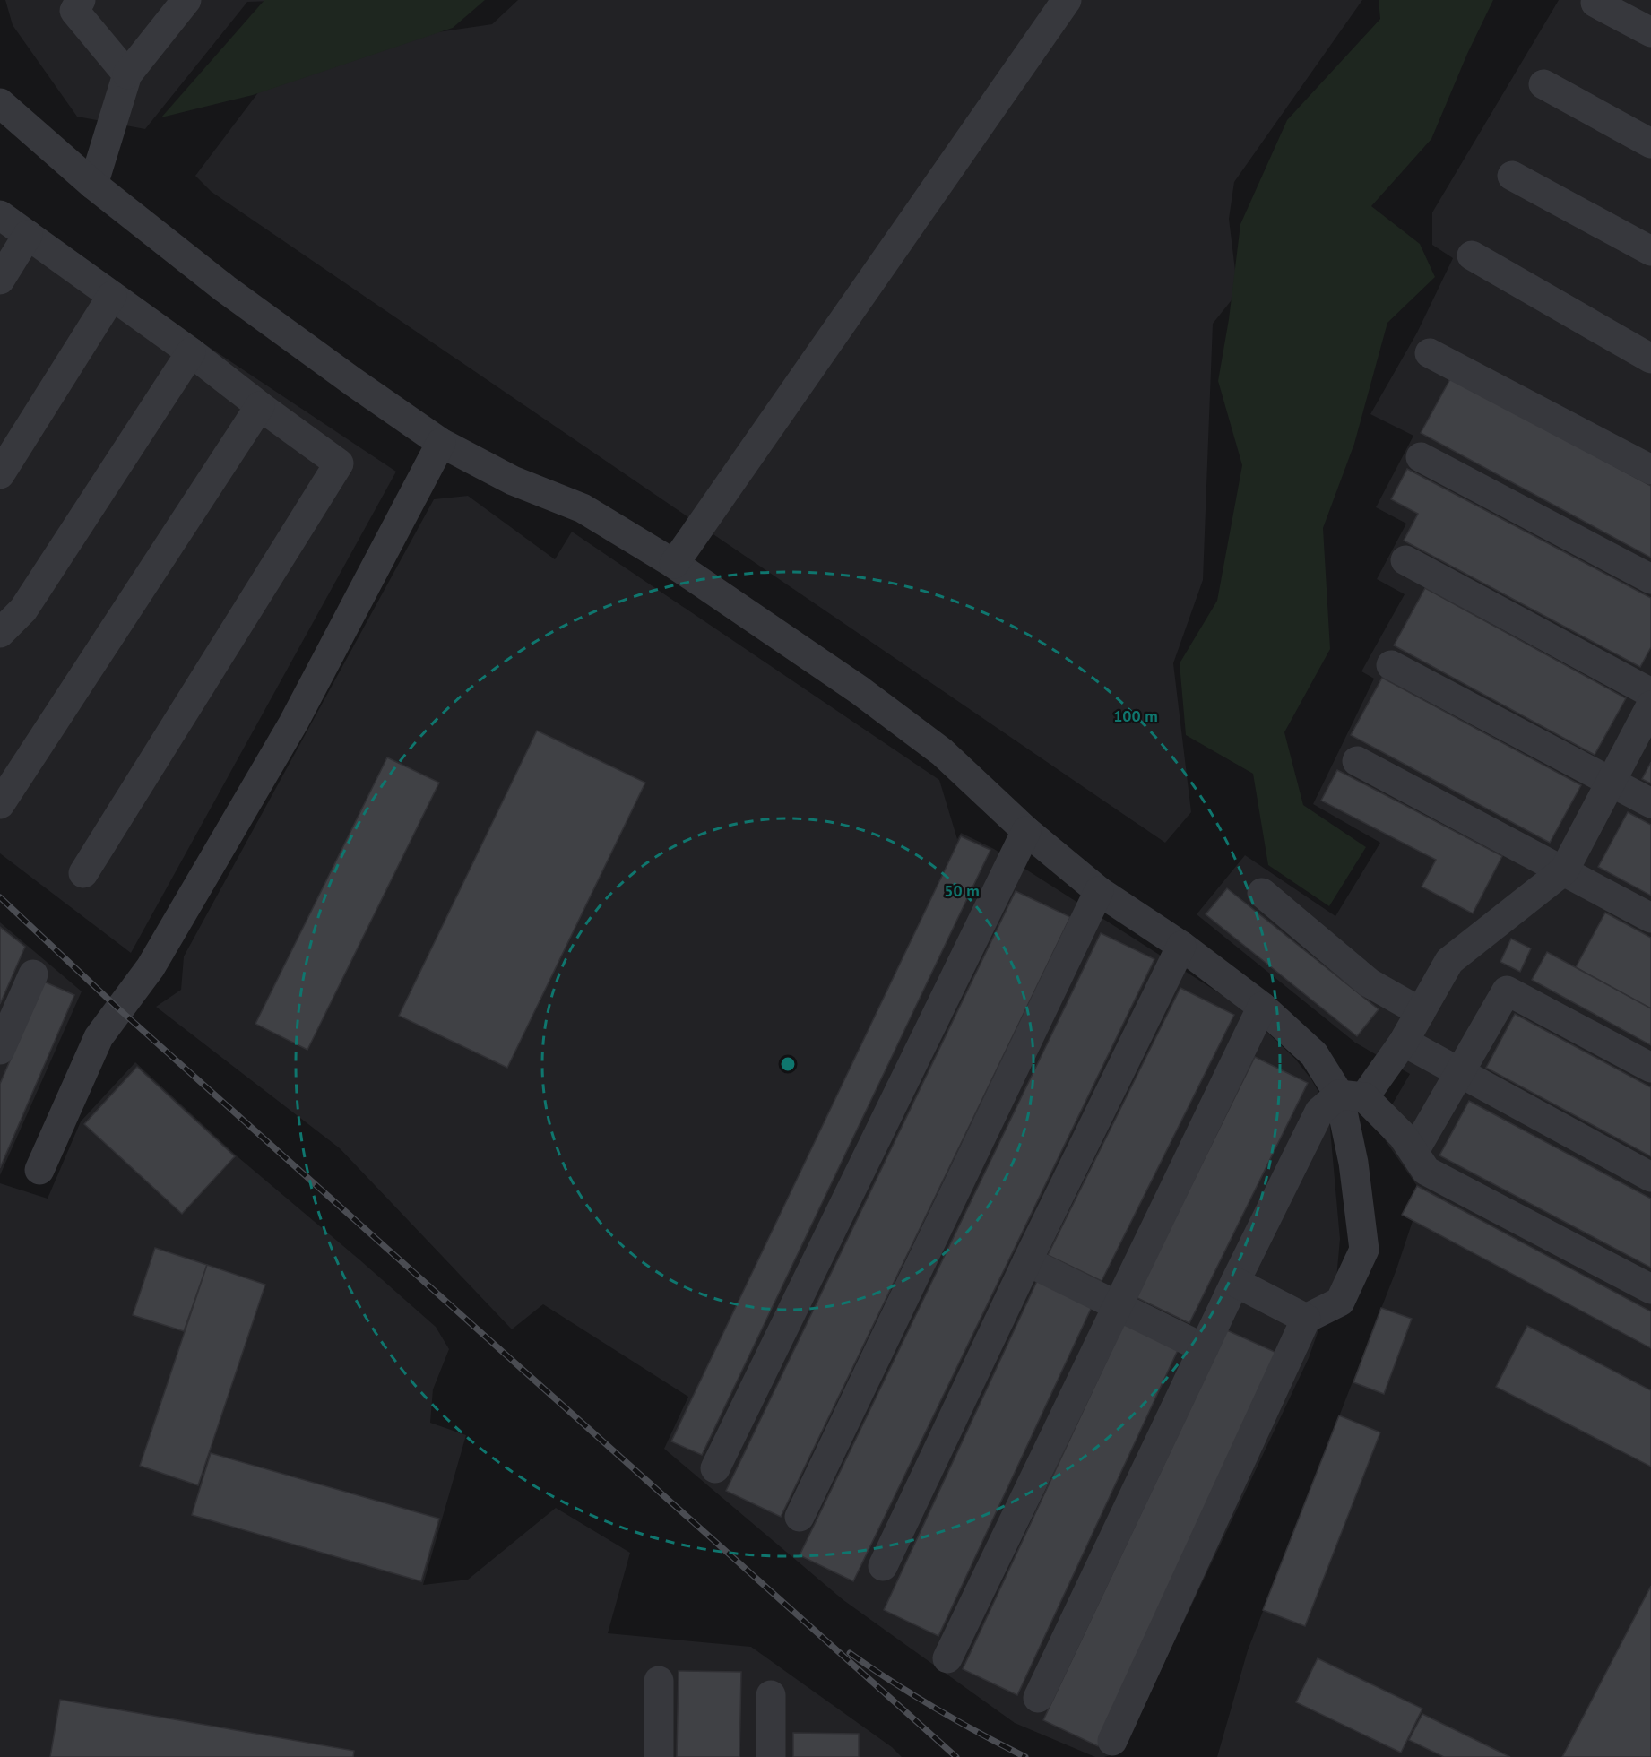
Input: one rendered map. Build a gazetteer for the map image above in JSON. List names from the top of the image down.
{
  "rings": ["100 m", "50 m"]
}
